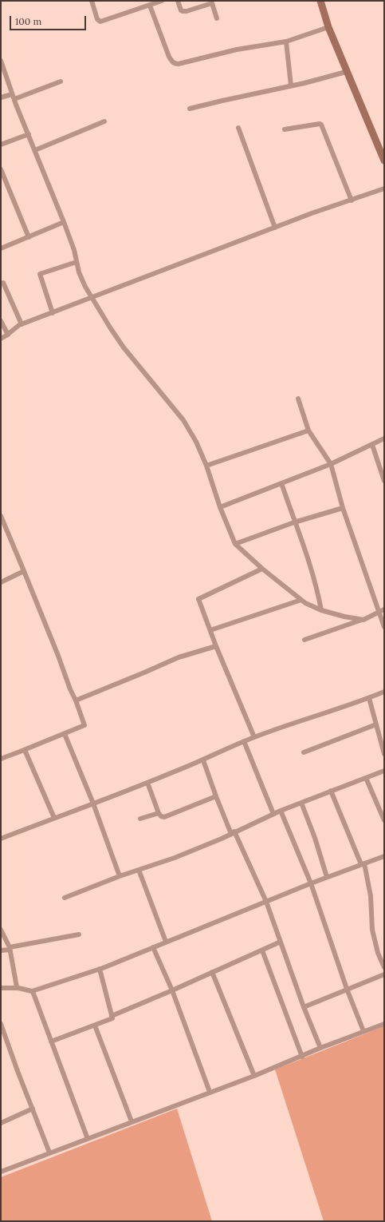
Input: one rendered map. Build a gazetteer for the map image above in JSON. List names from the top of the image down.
{
  "scale_bar": "100 m"
}
